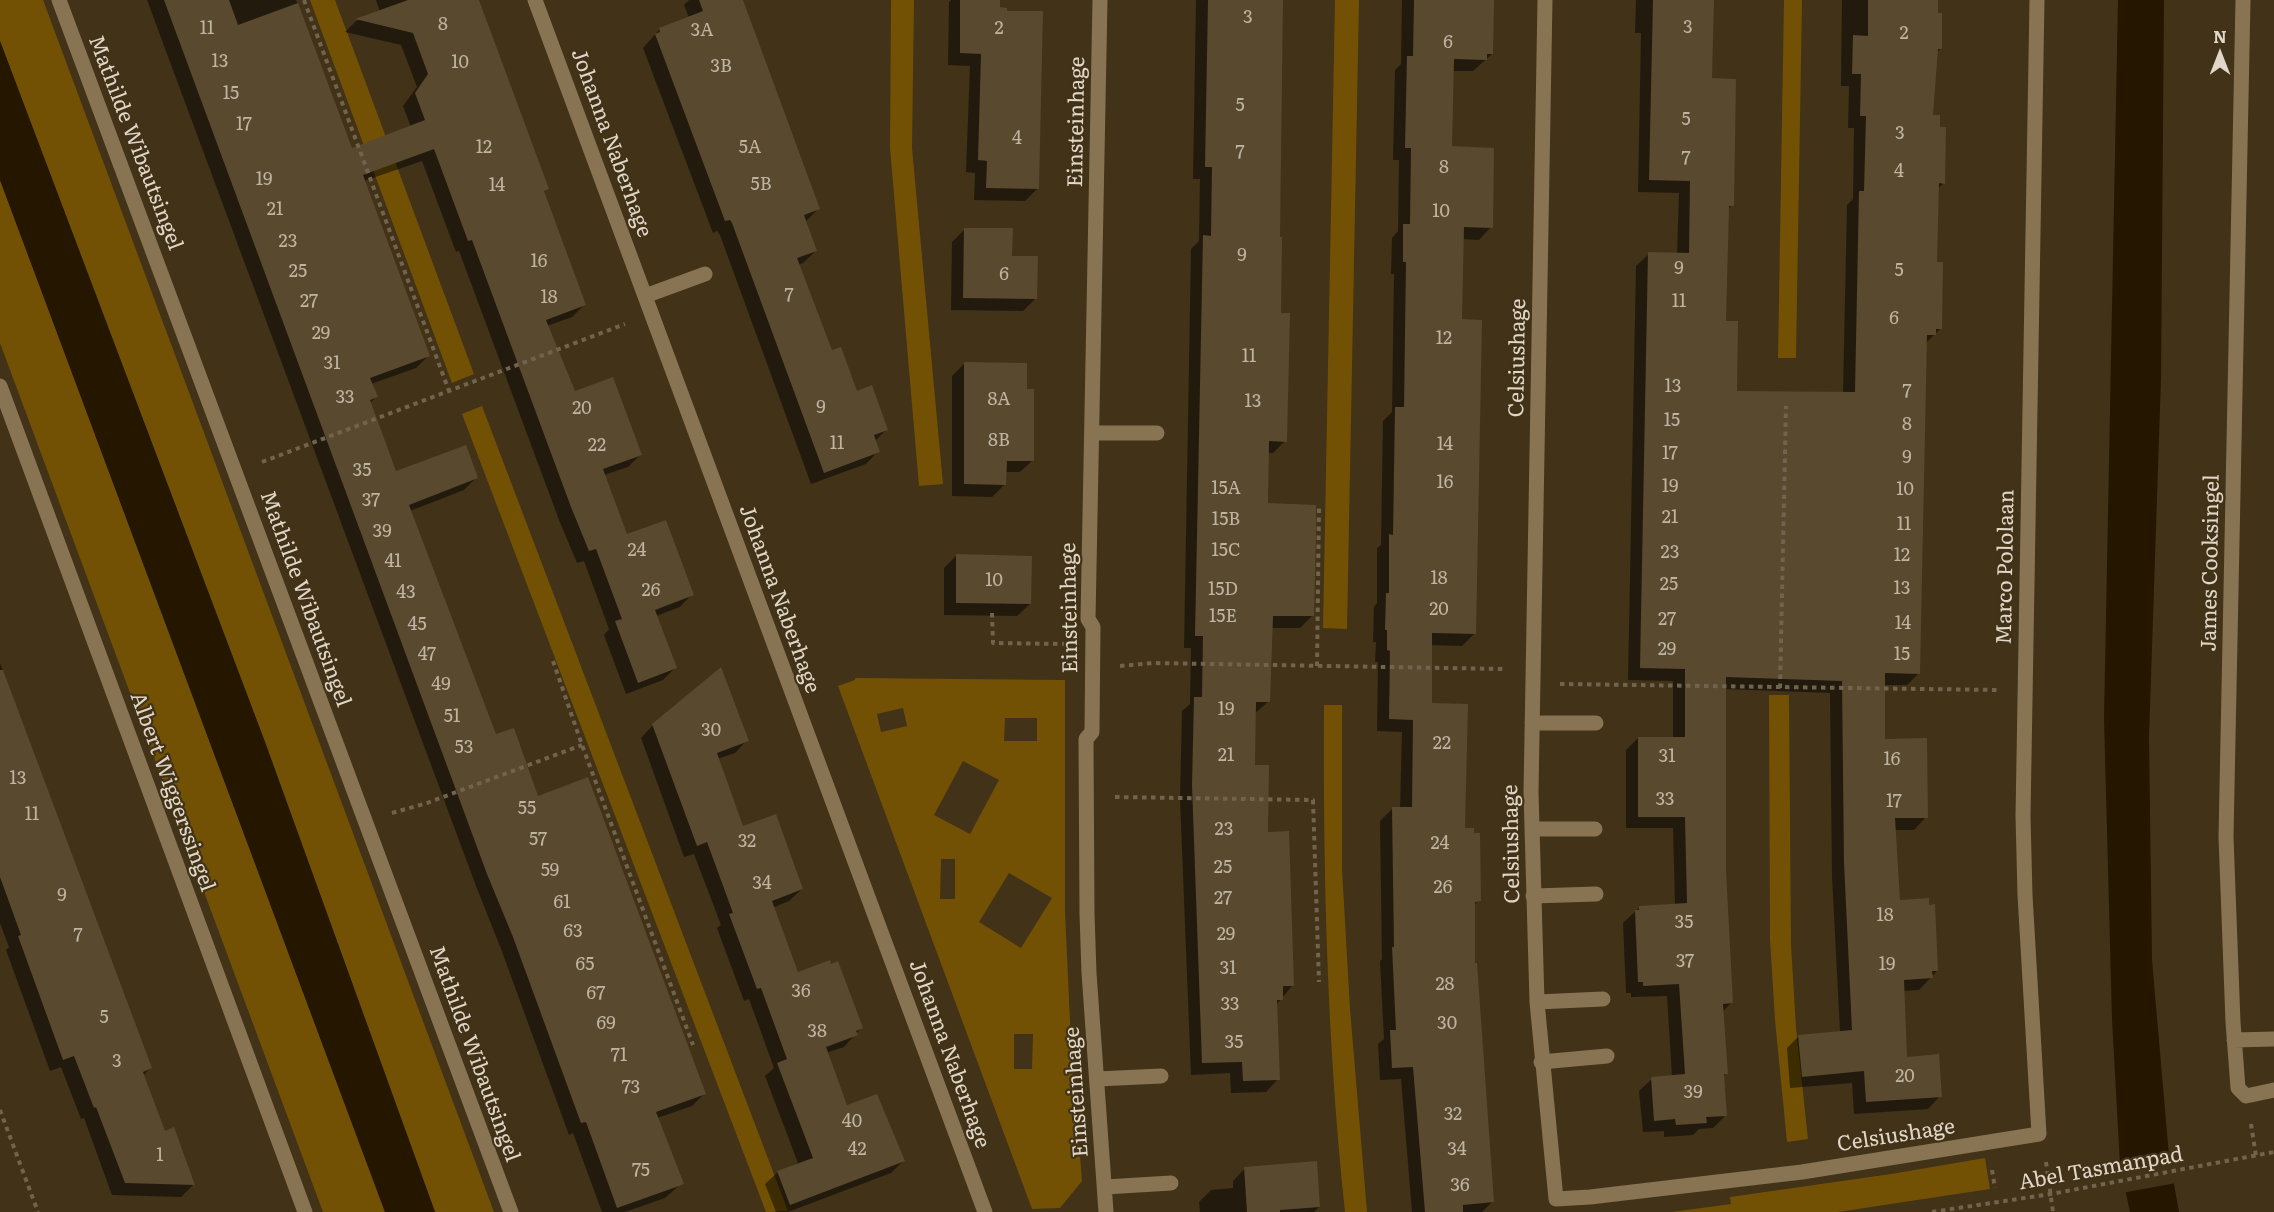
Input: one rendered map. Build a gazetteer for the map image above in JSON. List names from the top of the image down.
{
  "streets": {
    "street": [
      "Einsteinhage",
      "Mathilde Wibautsingel",
      "Johanna Naberhage",
      "Celsiushage",
      "James Cooksingel",
      "Marco Pololaan",
      "Albert Wiggerssingel"
    ],
    "path": ["Abel Tasmanpad"]
  },
  "crossings": [
    ["Celsiushage", "Marco Pololaan"]
  ],
  "house_numbers": [
    "3",
    "8",
    "3",
    "11",
    "2",
    "3A",
    "2",
    "6",
    "13",
    "10",
    "3B",
    "15",
    "5",
    "5",
    "17",
    "3",
    "4",
    "12",
    "5A",
    "7",
    "7",
    "8",
    "4",
    "19",
    "5B",
    "14",
    "21",
    "10",
    "23",
    "9",
    "16",
    "9",
    "5",
    "25",
    "6",
    "7",
    "18",
    "27",
    "11",
    "6",
    "29",
    "12",
    "11",
    "31",
    "13",
    "7",
    "33",
    "8A",
    "13",
    "9",
    "20",
    "15",
    "8",
    "8B",
    "11",
    "14",
    "22",
    "17",
    "9",
    "35",
    "16",
    "19",
    "15A",
    "10",
    "37",
    "21",
    "15B",
    "11",
    "39",
    "24",
    "15C",
    "23",
    "12",
    "41",
    "18",
    "10",
    "25",
    "13",
    "15D",
    "26",
    "43",
    "20",
    "15E",
    "27",
    "14",
    "45",
    "29",
    "47",
    "15",
    "49",
    "19",
    "51",
    "30",
    "22",
    "53",
    "21",
    "31",
    "16",
    "13",
    "33",
    "17",
    "55",
    "11",
    "23",
    "57",
    "32",
    "24",
    "25",
    "59",
    "34",
    "26",
    "9",
    "27",
    "61",
    "18",
    "35",
    "63",
    "29",
    "7",
    "37",
    "65",
    "19",
    "31",
    "28",
    "36",
    "67",
    "33",
    "5",
    "69",
    "30",
    "38",
    "35",
    "71",
    "3",
    "20",
    "73",
    "39",
    "32",
    "40",
    "42",
    "34",
    "1",
    "75",
    "36"
  ],
  "north": "top"
}
